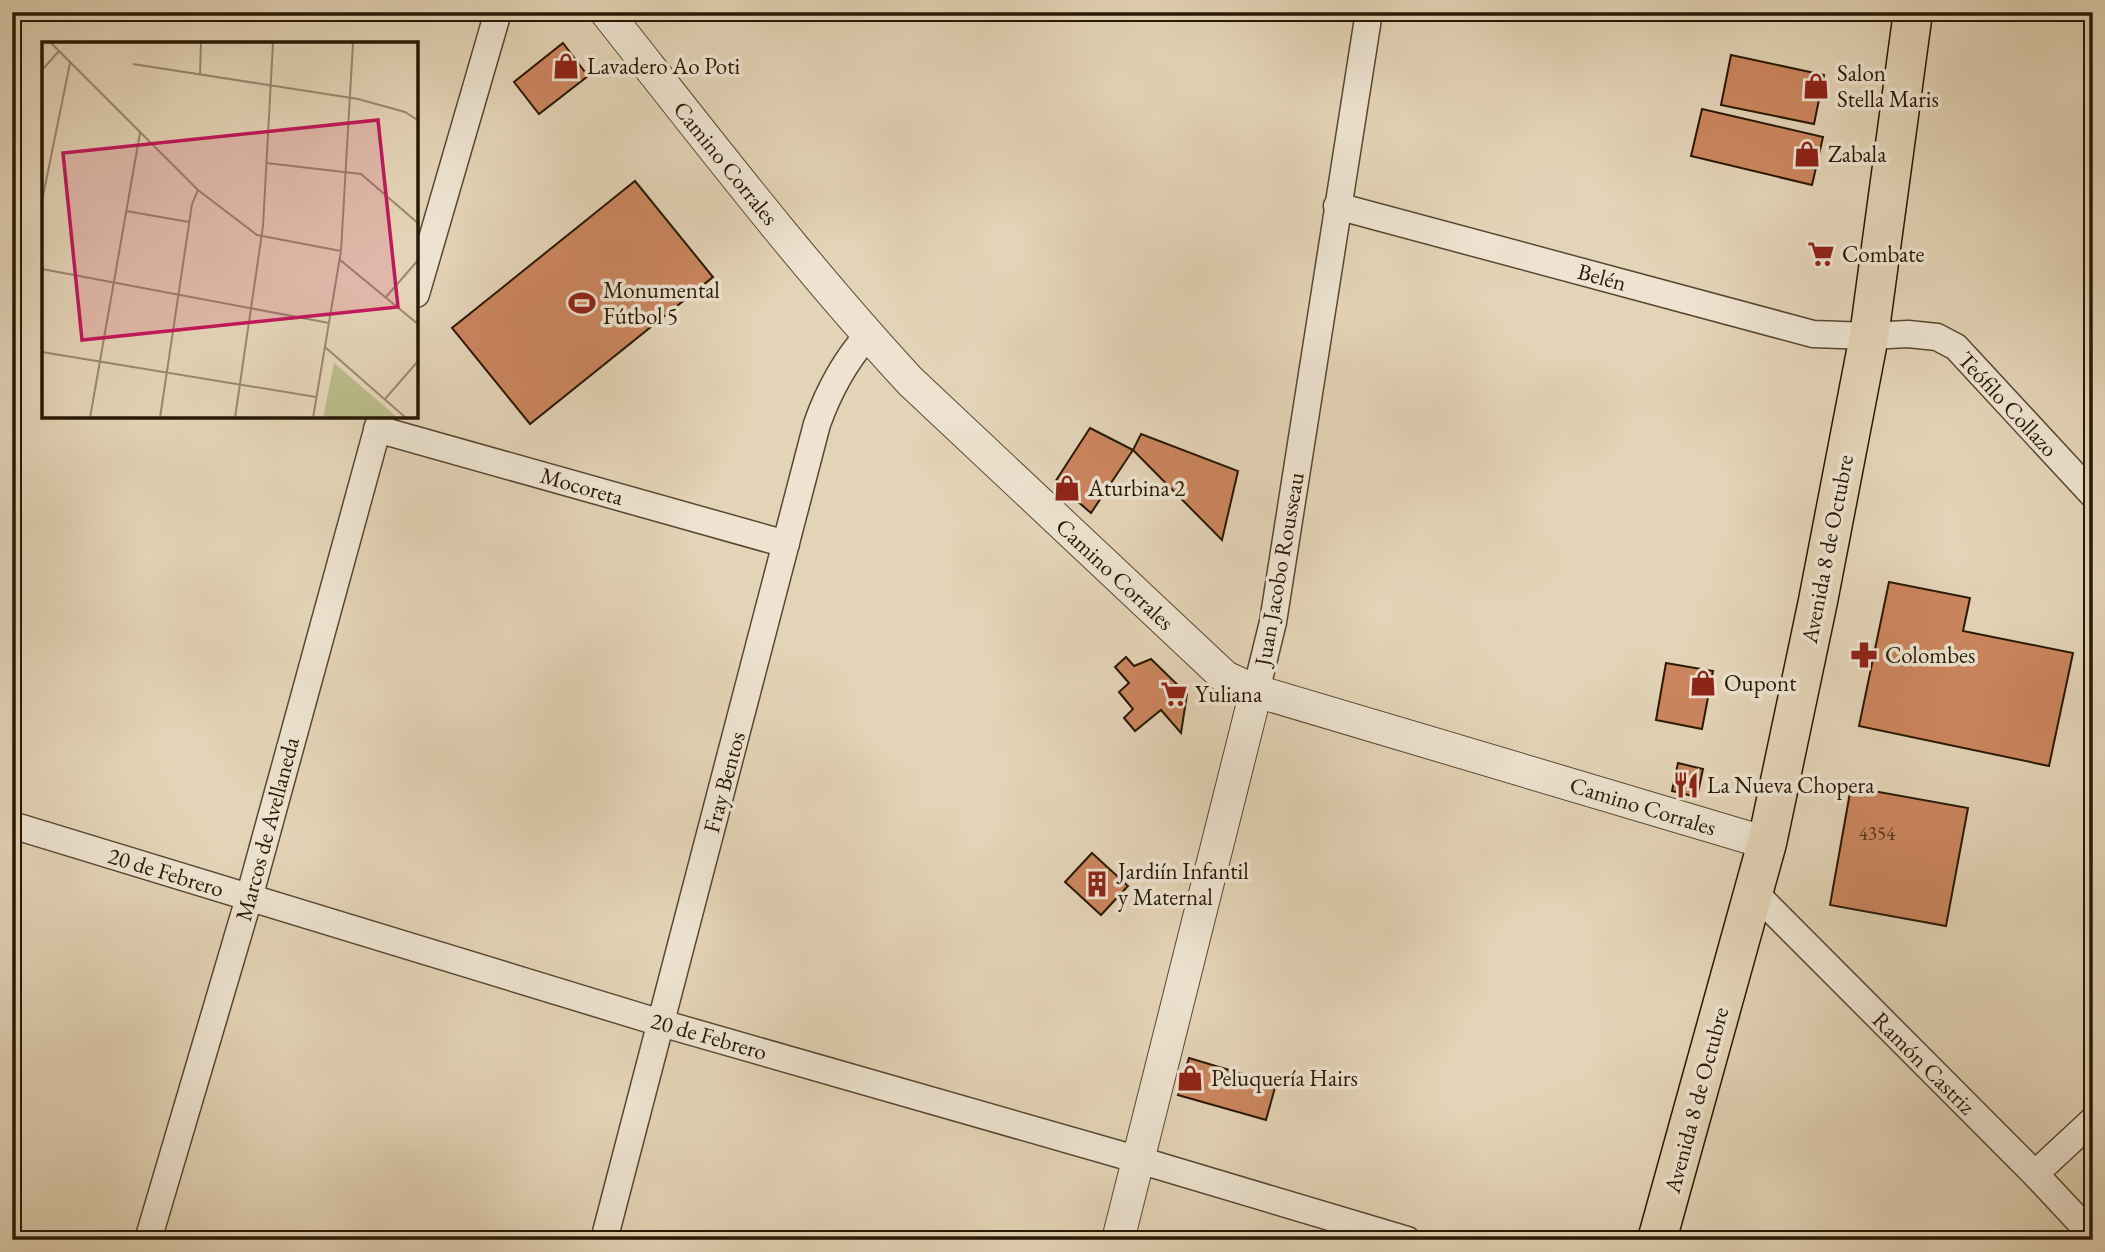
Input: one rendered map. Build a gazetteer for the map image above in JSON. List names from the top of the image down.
{
  "streets": {
    "main road": ["Avenida 8 de Octubre"],
    "street": [
      "Camino Corrales",
      "Belén",
      "Teófilo Collazo",
      "Mocoreta",
      "Juan Jacobo Rousseau",
      "Fray Bentos",
      "Marcos de Avellaneda",
      "20 de Febrero",
      "Ramón Castriz"
    ]
  },
  "crossings": [
    ["Camino Corrales", "Avenida 8 de Octubre"],
    ["Camino Corrales", "Juan Jacobo Rousseau"],
    ["Camino Corrales", "Fray Bentos"],
    ["Belén", "Teófilo Collazo"],
    ["Belén", "Avenida 8 de Octubre"],
    ["Belén", "Juan Jacobo Rousseau"],
    ["Teófilo Collazo", "Avenida 8 de Octubre"],
    ["Mocoreta", "Fray Bentos"],
    ["Mocoreta", "Marcos de Avellaneda"],
    ["Avenida 8 de Octubre", "Ramón Castriz"],
    ["Juan Jacobo Rousseau", "20 de Febrero"],
    ["Fray Bentos", "20 de Febrero"],
    ["Marcos de Avellaneda", "20 de Febrero"]
  ],
  "places": {
    "shop": [
      "Lavadero Ao Poti",
      "Salon Stella Maris",
      "Zabala",
      "Aturbina 2",
      "Oupont",
      "Peluquería Hairs"
    ],
    "supermarket": ["Combate", "Yuliana"],
    "sports": ["Monumental Fútbol 5"],
    "pharmacy": ["Colombes"],
    "restaurant": ["La Nueva Chopera"],
    "building": ["Jardiín Infantil y Maternal"]
  },
  "house_numbers": ["4354"]
}
